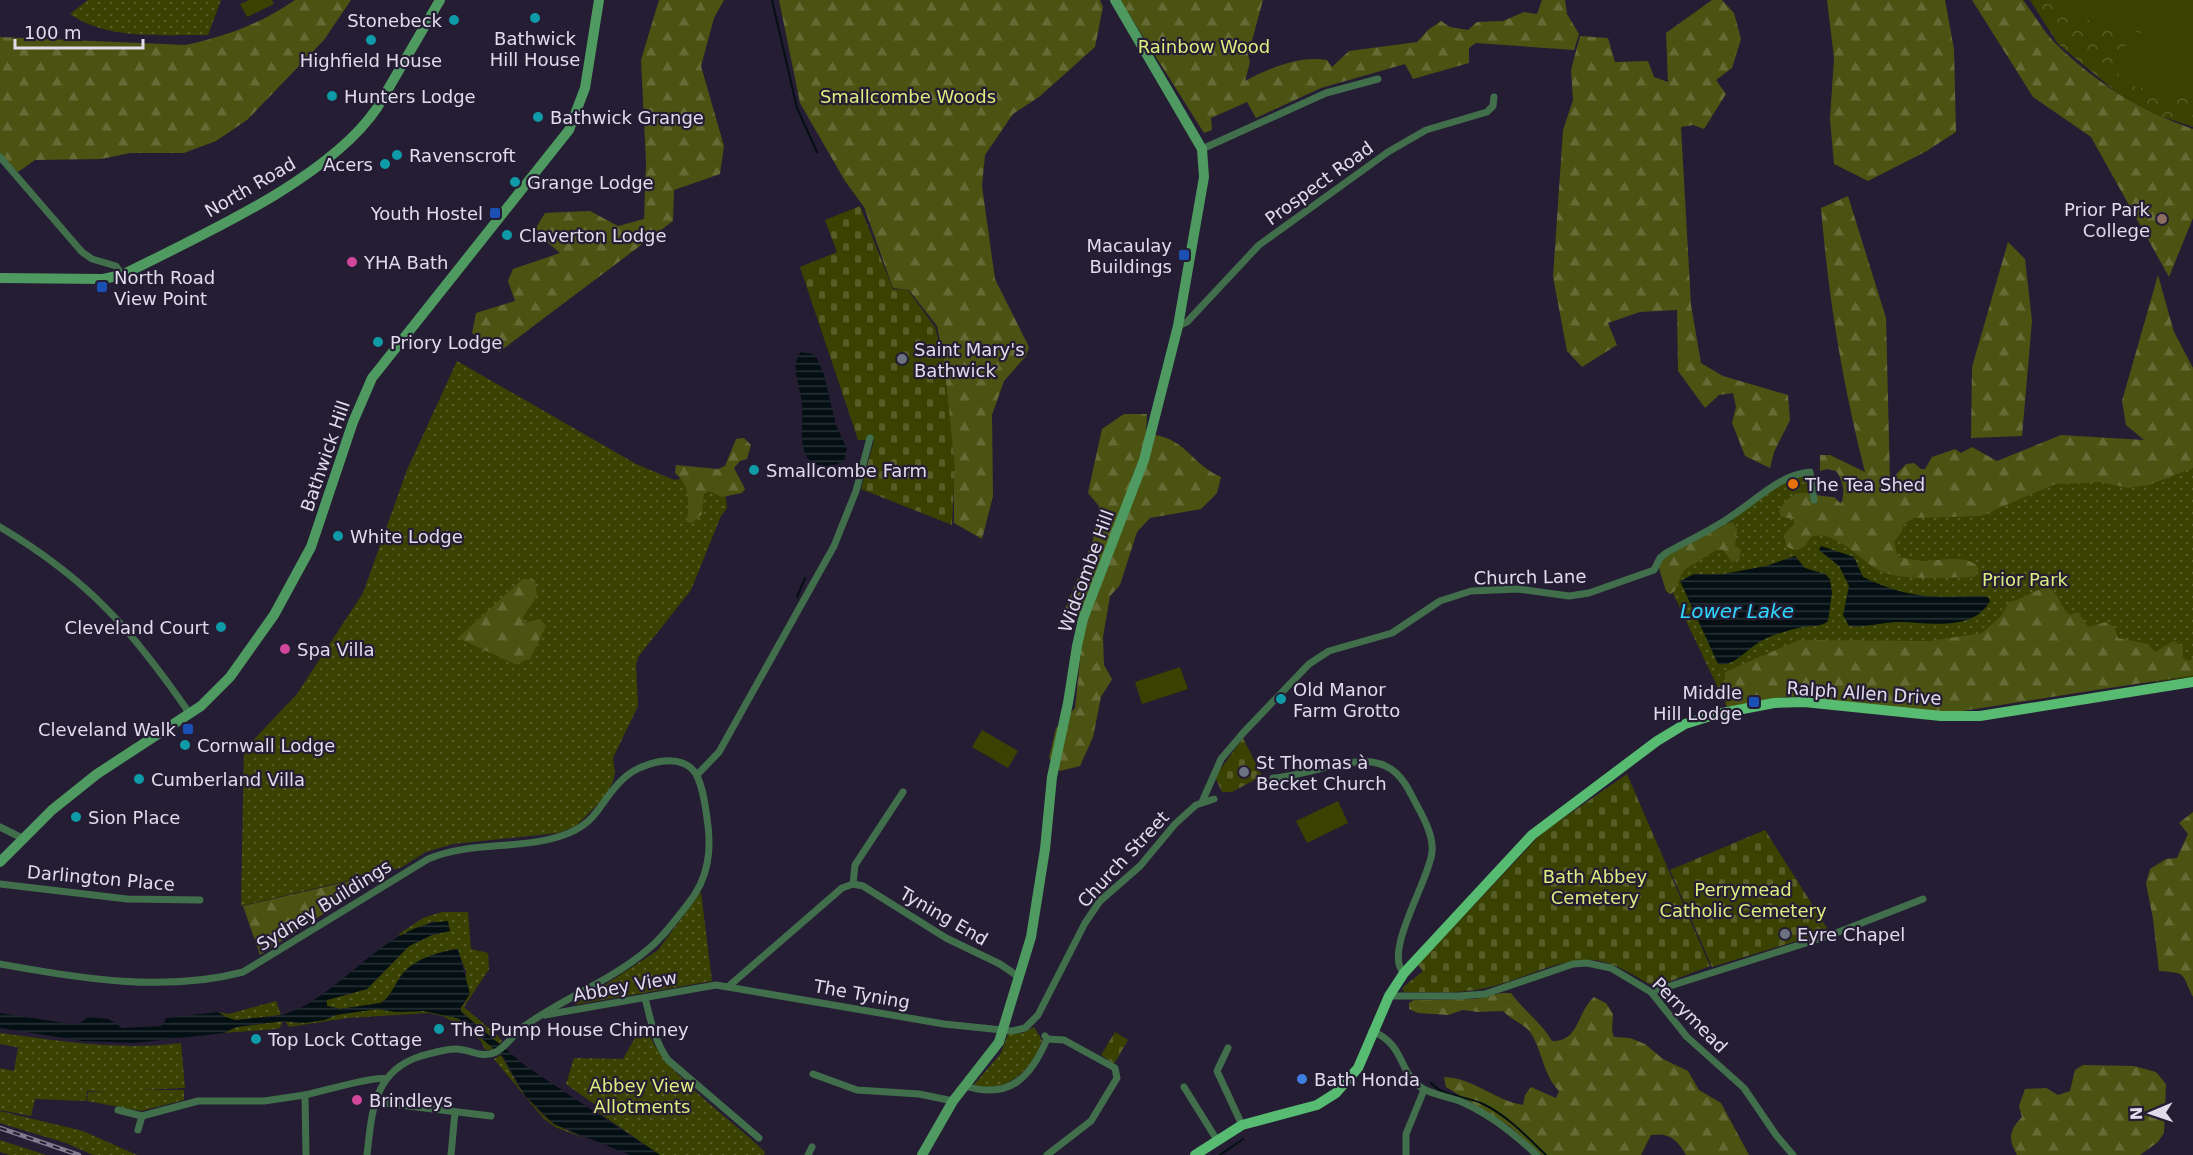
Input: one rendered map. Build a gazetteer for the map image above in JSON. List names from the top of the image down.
{
  "streets": {
    "main road": ["Ralph Allen Drive"],
    "street": [
      "Prospect Road",
      "North Road",
      "Bathwick Hill",
      "Widcombe Hill",
      "Church Lane",
      "Church Street",
      "Darlington Place",
      "Sydney Buildings",
      "Tyning End",
      "Abbey View",
      "The Tyning",
      "Perrymead"
    ]
  },
  "crossings": [
    ["Prospect Road", "Widcombe Hill"],
    ["Widcombe Hill", "Church Street"],
    ["Widcombe Hill", "Tyning End"],
    ["Widcombe Hill", "The Tyning"],
    ["Church Lane", "Church Street"],
    ["Ralph Allen Drive", "Perrymead"],
    ["Church Street", "The Tyning"],
    ["Abbey View", "The Tyning"]
  ],
  "water": ["Lower Lake"],
  "parks": [
    "Rainbow Wood",
    "Smallcombe Woods",
    "Prior Park",
    "Bath Abbey Cemetery",
    "Perrymead Catholic Cemetery",
    "Abbey View Allotments"
  ],
  "places": {
    "other": [
      "Bathwick Hill House",
      "Stonebeck",
      "Highfield House",
      "Hunters Lodge",
      "Bathwick Grange",
      "Ravenscroft",
      "Acers",
      "Grange Lodge",
      "Prior Park College",
      "Claverton Lodge",
      "YHA Bath",
      "Priory Lodge",
      "Saint Mary's Bathwick",
      "Smallcombe Farm",
      "The Tea Shed",
      "White Lodge",
      "Cleveland Court",
      "Spa Villa",
      "Old Manor Farm Grotto",
      "Cornwall Lodge",
      "St Thomas à Becket Church",
      "Cumberland Villa",
      "Sion Place",
      "Eyre Chapel",
      "The Pump House Chimney",
      "Top Lock Cottage",
      "Bath Honda",
      "Brindleys"
    ],
    "transit": [
      "Youth Hostel",
      "Macaulay Buildings",
      "North Road View Point",
      "Middle Hill Lodge",
      "Cleveland Walk"
    ]
  },
  "scale_bar": "100 m",
  "north": "left"
}
